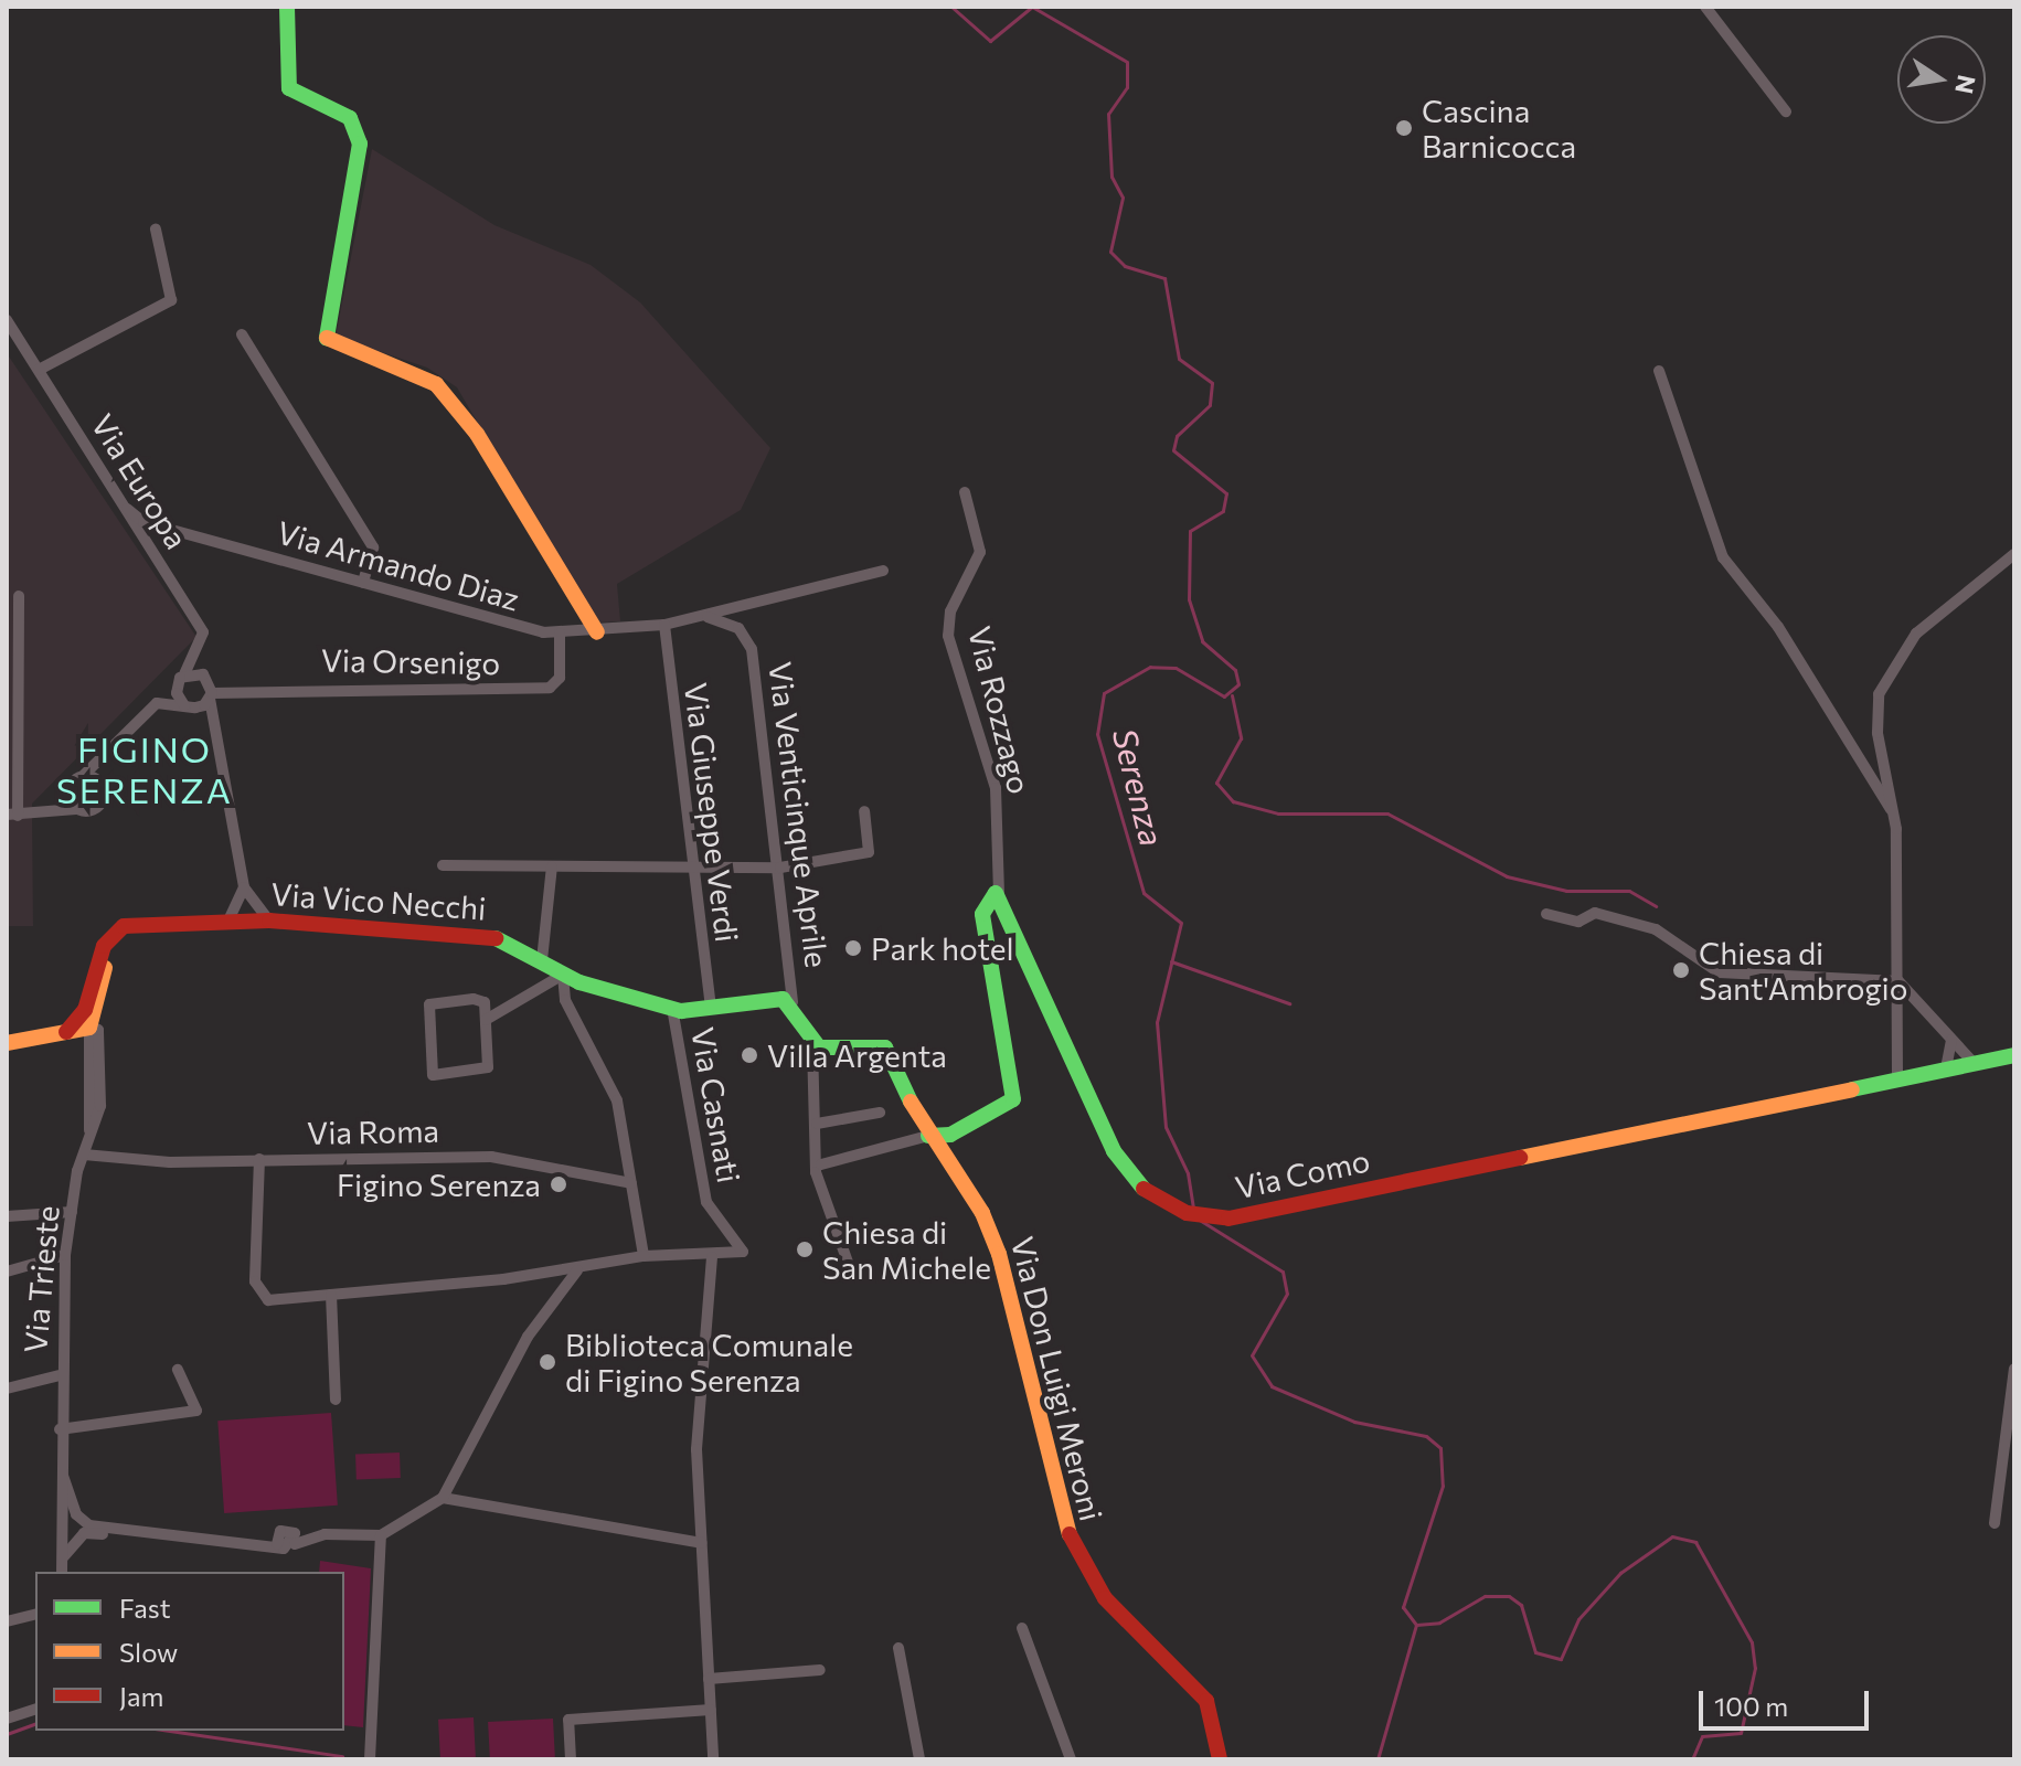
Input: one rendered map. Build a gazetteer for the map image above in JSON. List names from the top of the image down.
{
  "streets": {
    "street": [
      "Via Europa",
      "Via Armando Diaz",
      "Via Orsenigo",
      "Via Rozzago",
      "Via Giuseppe Verdi",
      "Via Venticinque Aprile",
      "Via Vico Necchi",
      "Via Casnati",
      "Via Roma",
      "Via Como",
      "Via Trieste",
      "Via Don Luigi Meroni"
    ]
  },
  "crossings": [
    ["Via Europa", "Via Armando Diaz"],
    ["Via Armando Diaz", "Via Orsenigo"],
    ["Via Armando Diaz", "Via Giuseppe Verdi"],
    ["Via Armando Diaz", "Via Venticinque Aprile"],
    ["Via Rozzago", "Via Como"],
    ["Via Giuseppe Verdi", "Via Vico Necchi"],
    ["Via Venticinque Aprile", "Via Vico Necchi"],
    ["Via Vico Necchi", "Via Casnati"],
    ["Via Vico Necchi", "Via Trieste"],
    ["Via Roma", "Via Trieste"]
  ],
  "districts": ["FIGINO SERENZA"],
  "water": ["Serenza"],
  "places": [
    "Cascina Barnicocca",
    "Park hotel",
    "Chiesa di Sant'Ambrogio",
    "Villa Argenta",
    "Figino Serenza",
    "Chiesa di San Michele",
    "Biblioteca Comunale di Figino Serenza"
  ],
  "legend": ["Fast", "Slow", "Jam"],
  "scale_bar": "100 m",
  "north": "right"
}
